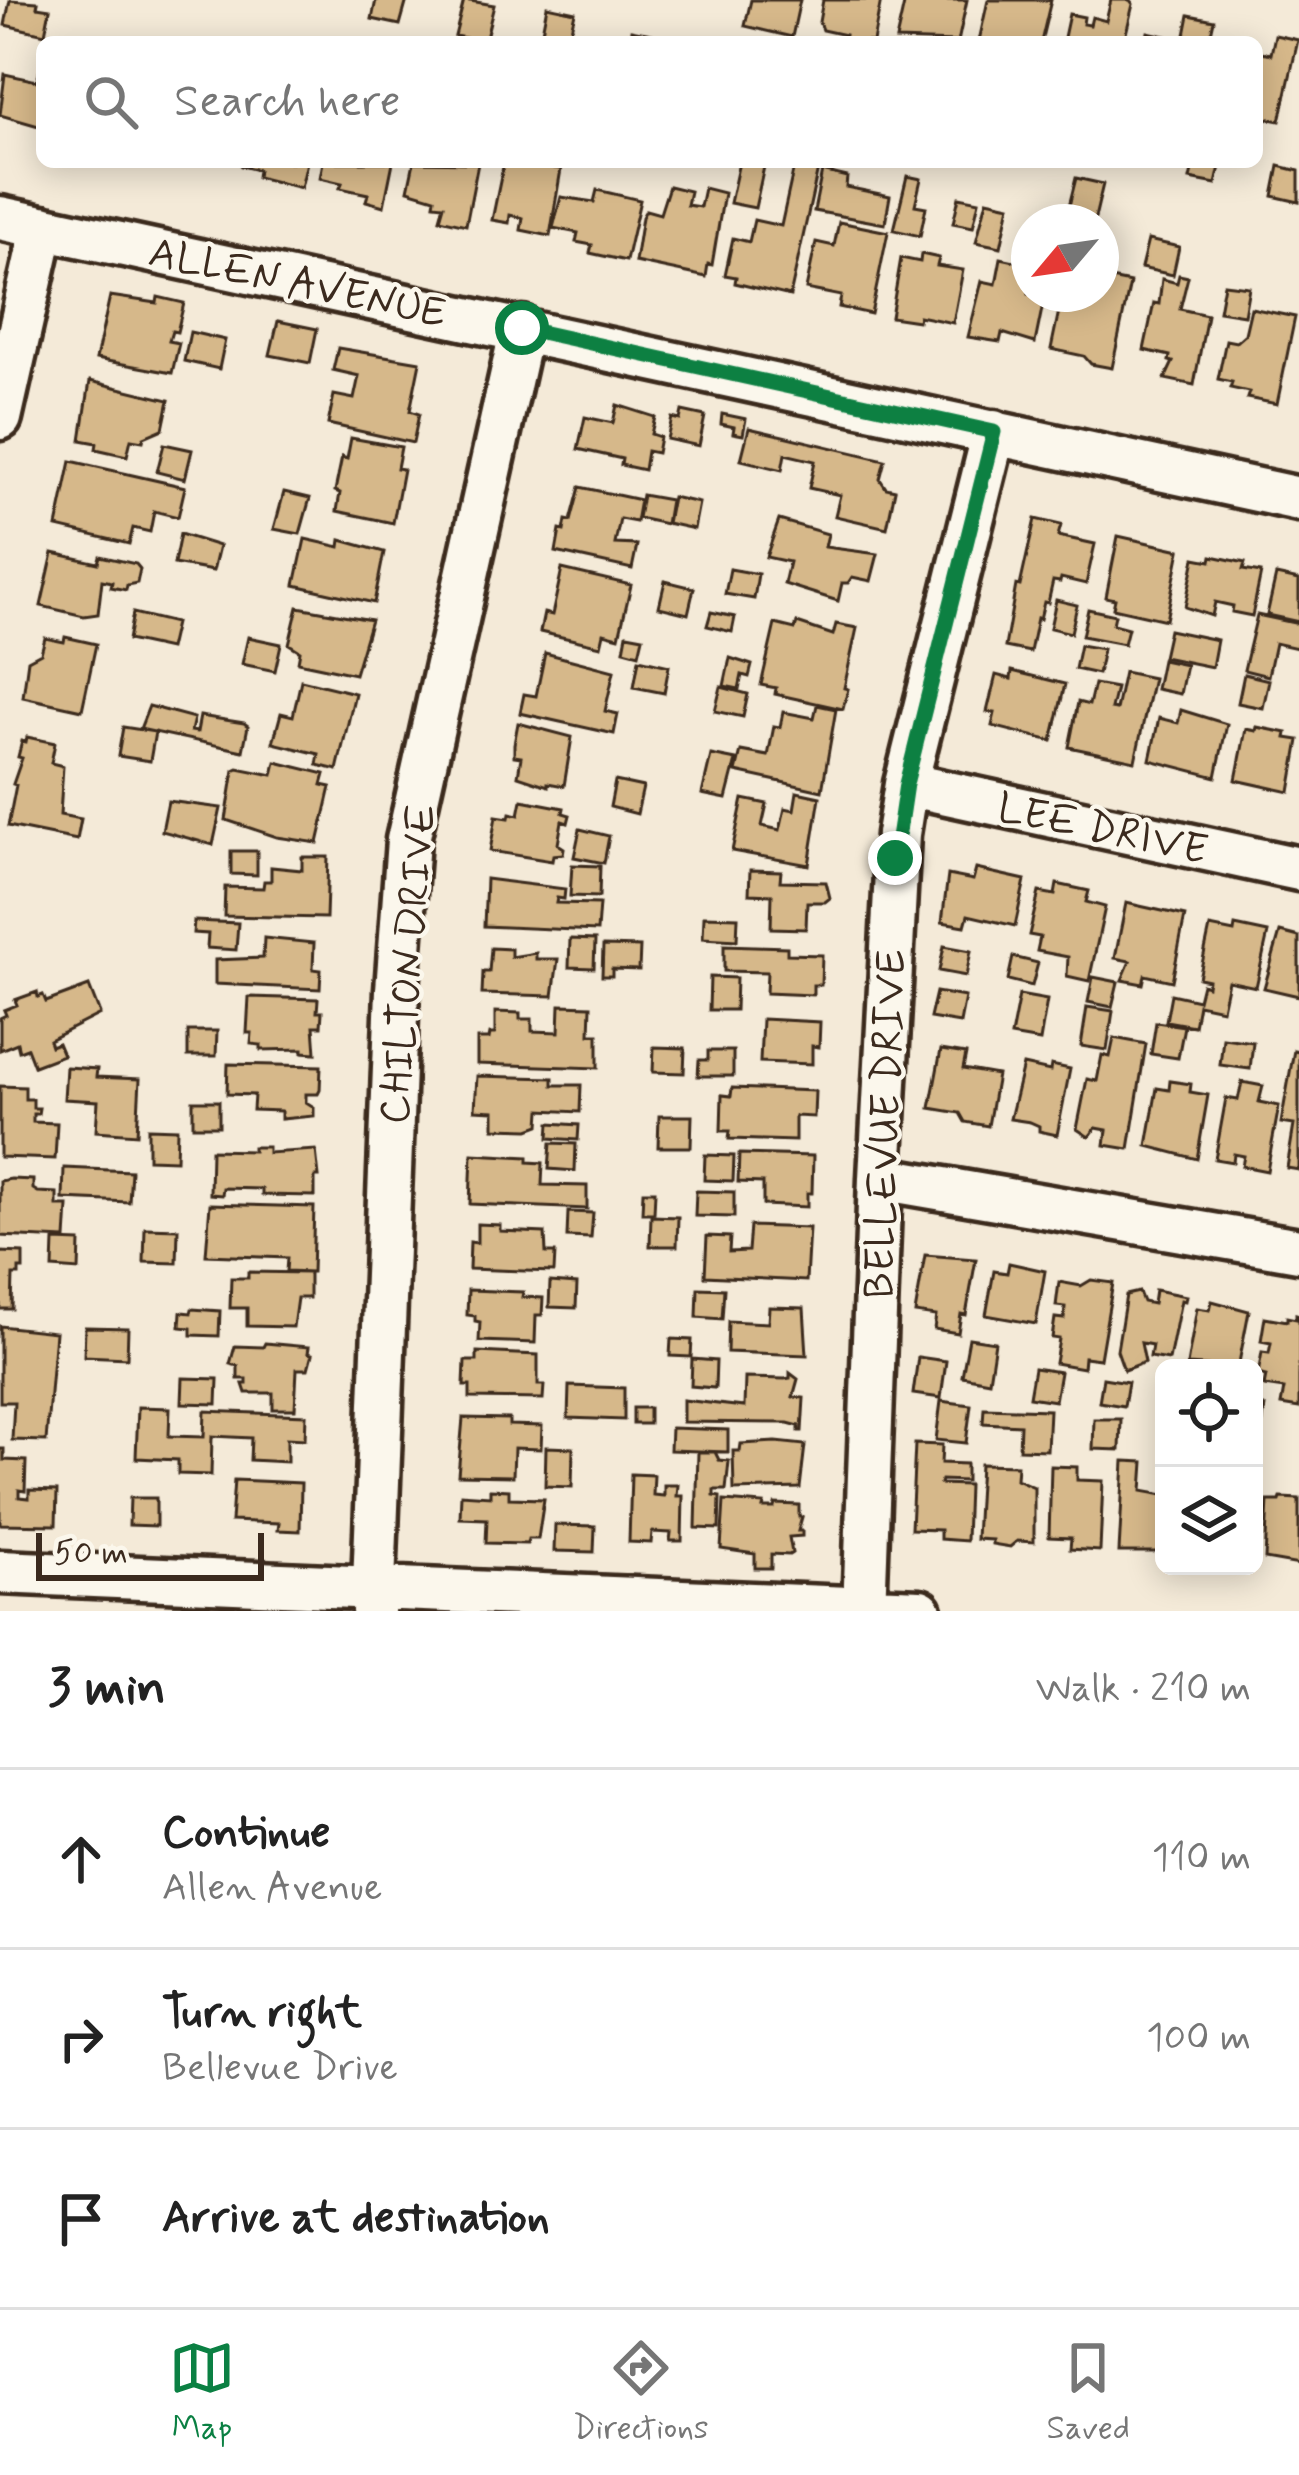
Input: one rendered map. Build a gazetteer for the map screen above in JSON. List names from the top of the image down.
{
  "streets": {
    "street": [
      "ALLEN AVENUE",
      "LEE DRIVE",
      "CHILTON DRIVE",
      "BELLEVUE DRIVE"
    ]
  },
  "crossings": [
    ["ALLEN AVENUE", "CHILTON DRIVE"],
    ["ALLEN AVENUE", "BELLEVUE DRIVE"],
    ["LEE DRIVE", "BELLEVUE DRIVE"]
  ],
  "scale_bar": "50 m",
  "north": "bottom left",
  "page": {
    "search": "Search here",
    "scale": "50 m",
    "heading": ["3 min", "Walk · 210 m"],
    "list": [
      ["Continue", "Allen Avenue", "110 m"],
      ["Turn right", "Bellevue Drive", "100 m"],
      "Arrive at destination"
    ],
    "nav": ["Map", "Directions", "Saved"]
  }
}
